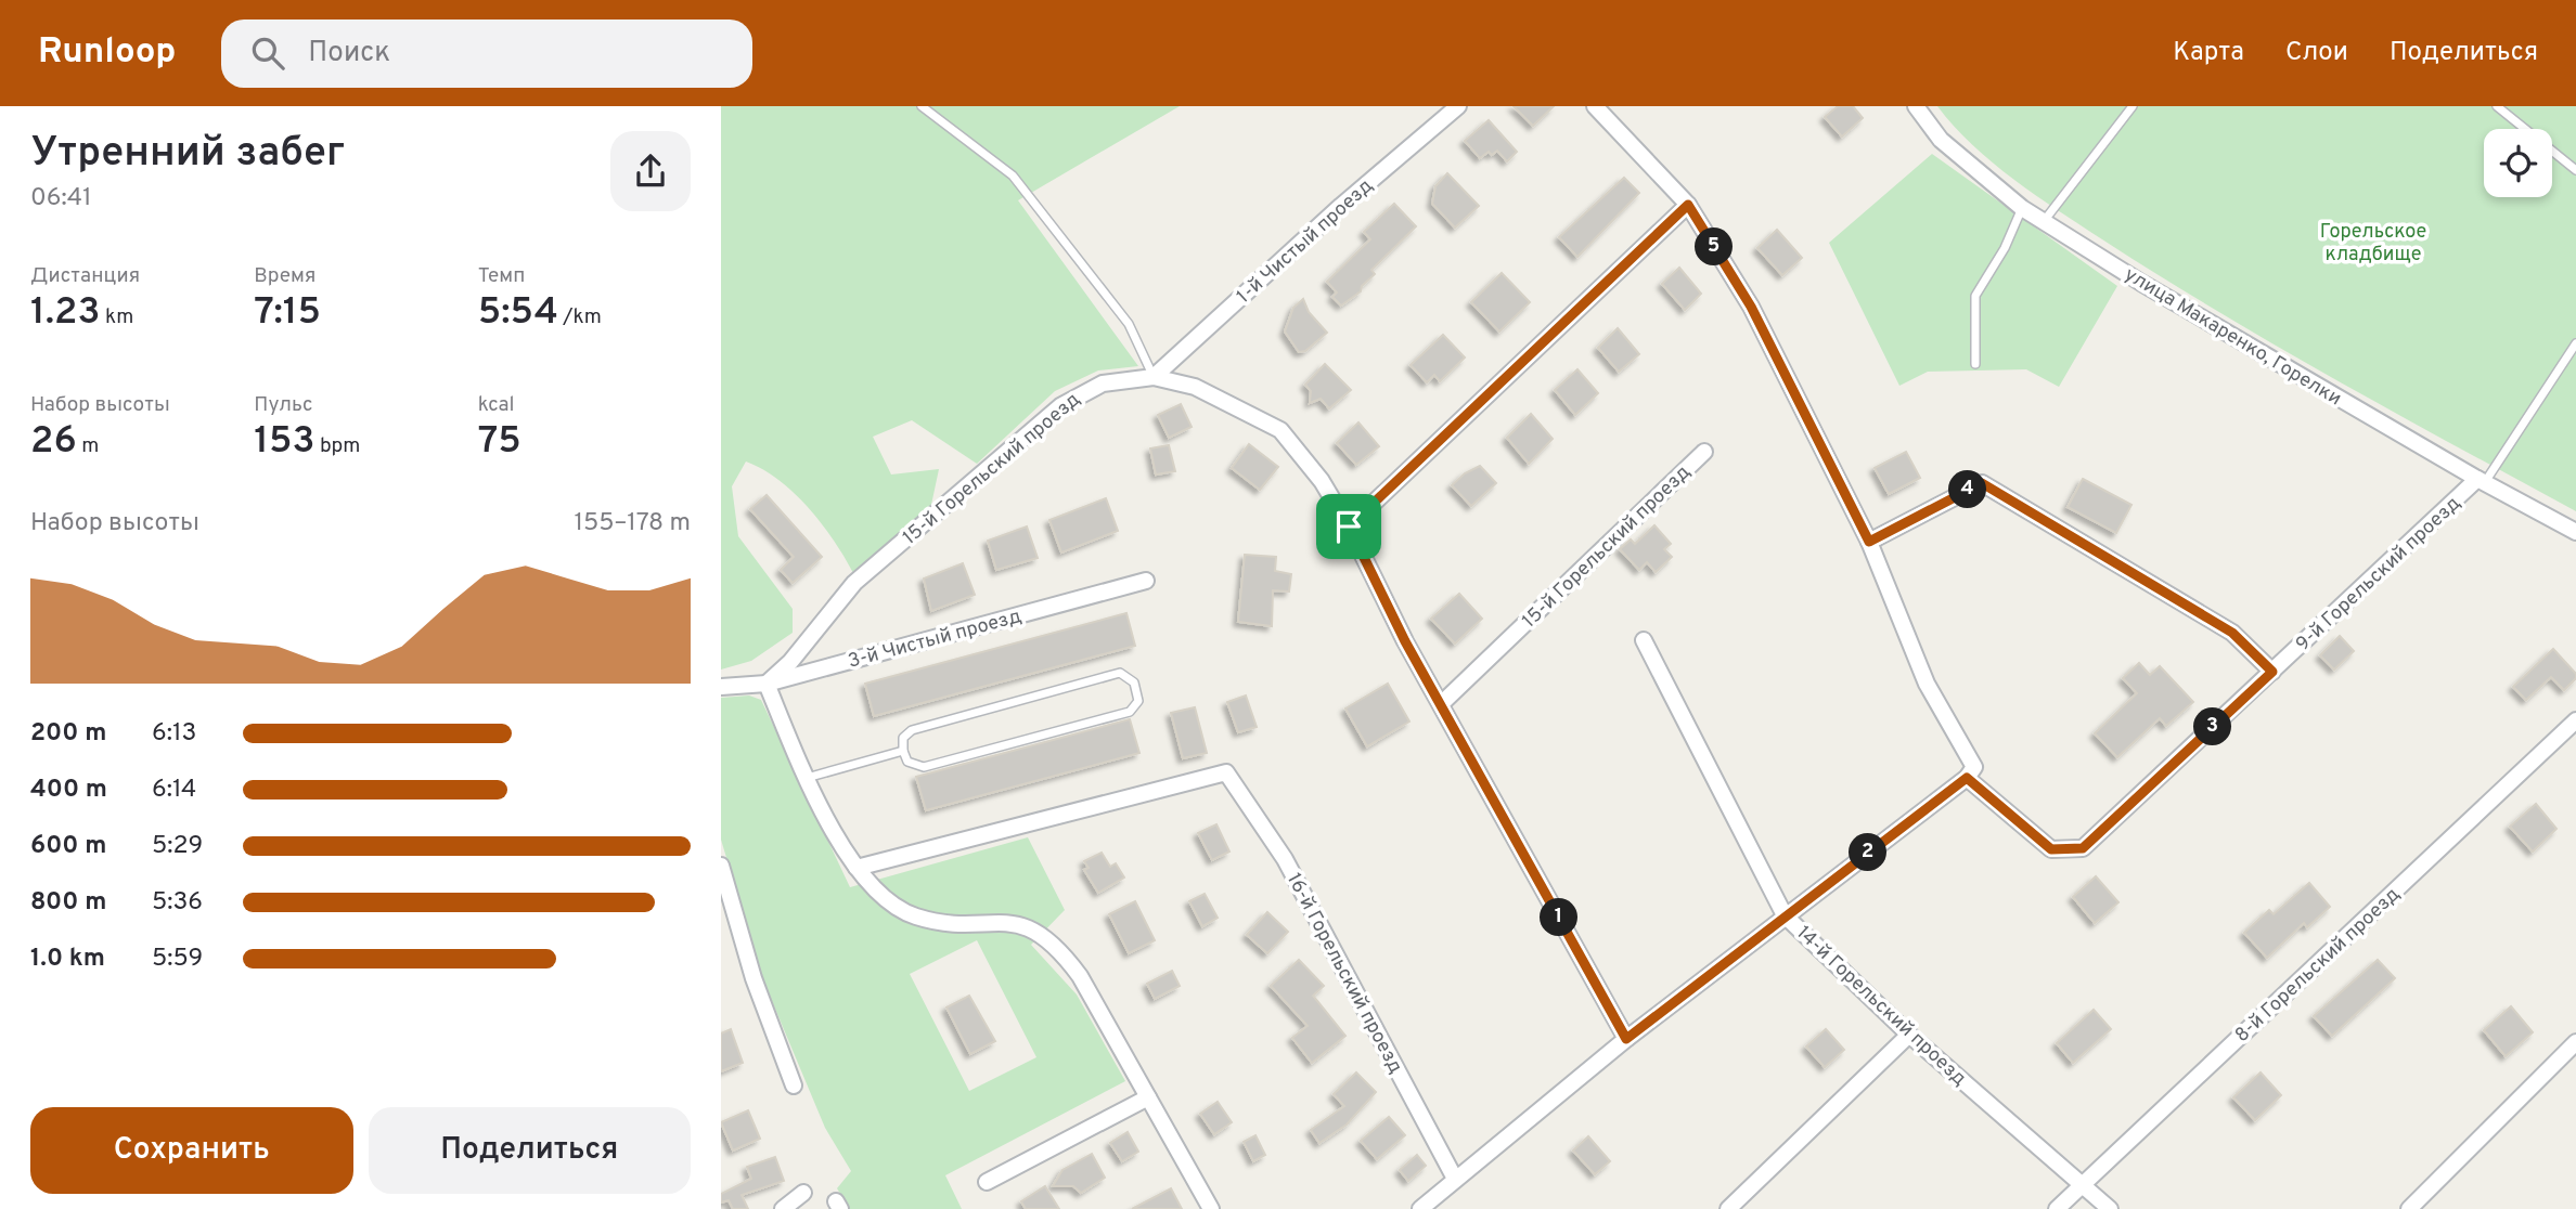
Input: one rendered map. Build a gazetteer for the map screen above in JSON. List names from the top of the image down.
{
  "streets": {
    "street": [
      "1-й Чистый проезд",
      "улица Макаренко, Горелки",
      "15-й Горельский проезд",
      "9-й Горельский проезд",
      "3-й Чистый проезд",
      "8-й Горельский проезд",
      "16-й Горельский проезд",
      "14-й Горельский проезд"
    ]
  },
  "crossings": [
    ["1-й Чистый проезд", "15-й Горельский проезд"],
    ["улица Макаренко, Горелки", "9-й Горельский проезд"],
    ["15-й Горельский проезд", "3-й Чистый проезд"],
    ["8-й Горельский проезд", "14-й Горельский проезд"]
  ],
  "parks": ["Горельское кладбище"],
  "page": {
    "header": "Runloop",
    "search": "Поиск",
    "nav": ["Карта", "Слои", "Поделиться"],
    "heading": ["Утренний забег", "06:41"],
    "pins": [
      "5",
      "4",
      "3",
      "2",
      "1"
    ],
    "stats": [
      ["Дистанция", "1.23 km"],
      ["Время", "7:15"],
      ["Темп", "5:54 /km"],
      ["Набор высоты", "26 m"],
      ["Пульс", "153 bpm"],
      ["kcal", "75"]
    ],
    "chart": ["Набор высоты", "155–178 m"],
    "list": [
      {
        "name": "200 m",
        "note": "6:13"
      },
      {
        "name": "400 m",
        "note": "6:14"
      },
      {
        "name": "600 m",
        "note": "5:29"
      },
      {
        "name": "800 m",
        "note": "5:36"
      },
      {
        "name": "1.0 km",
        "note": "5:59"
      }
    ],
    "buttons": ["Сохранить", "Поделиться"]
  }
}
